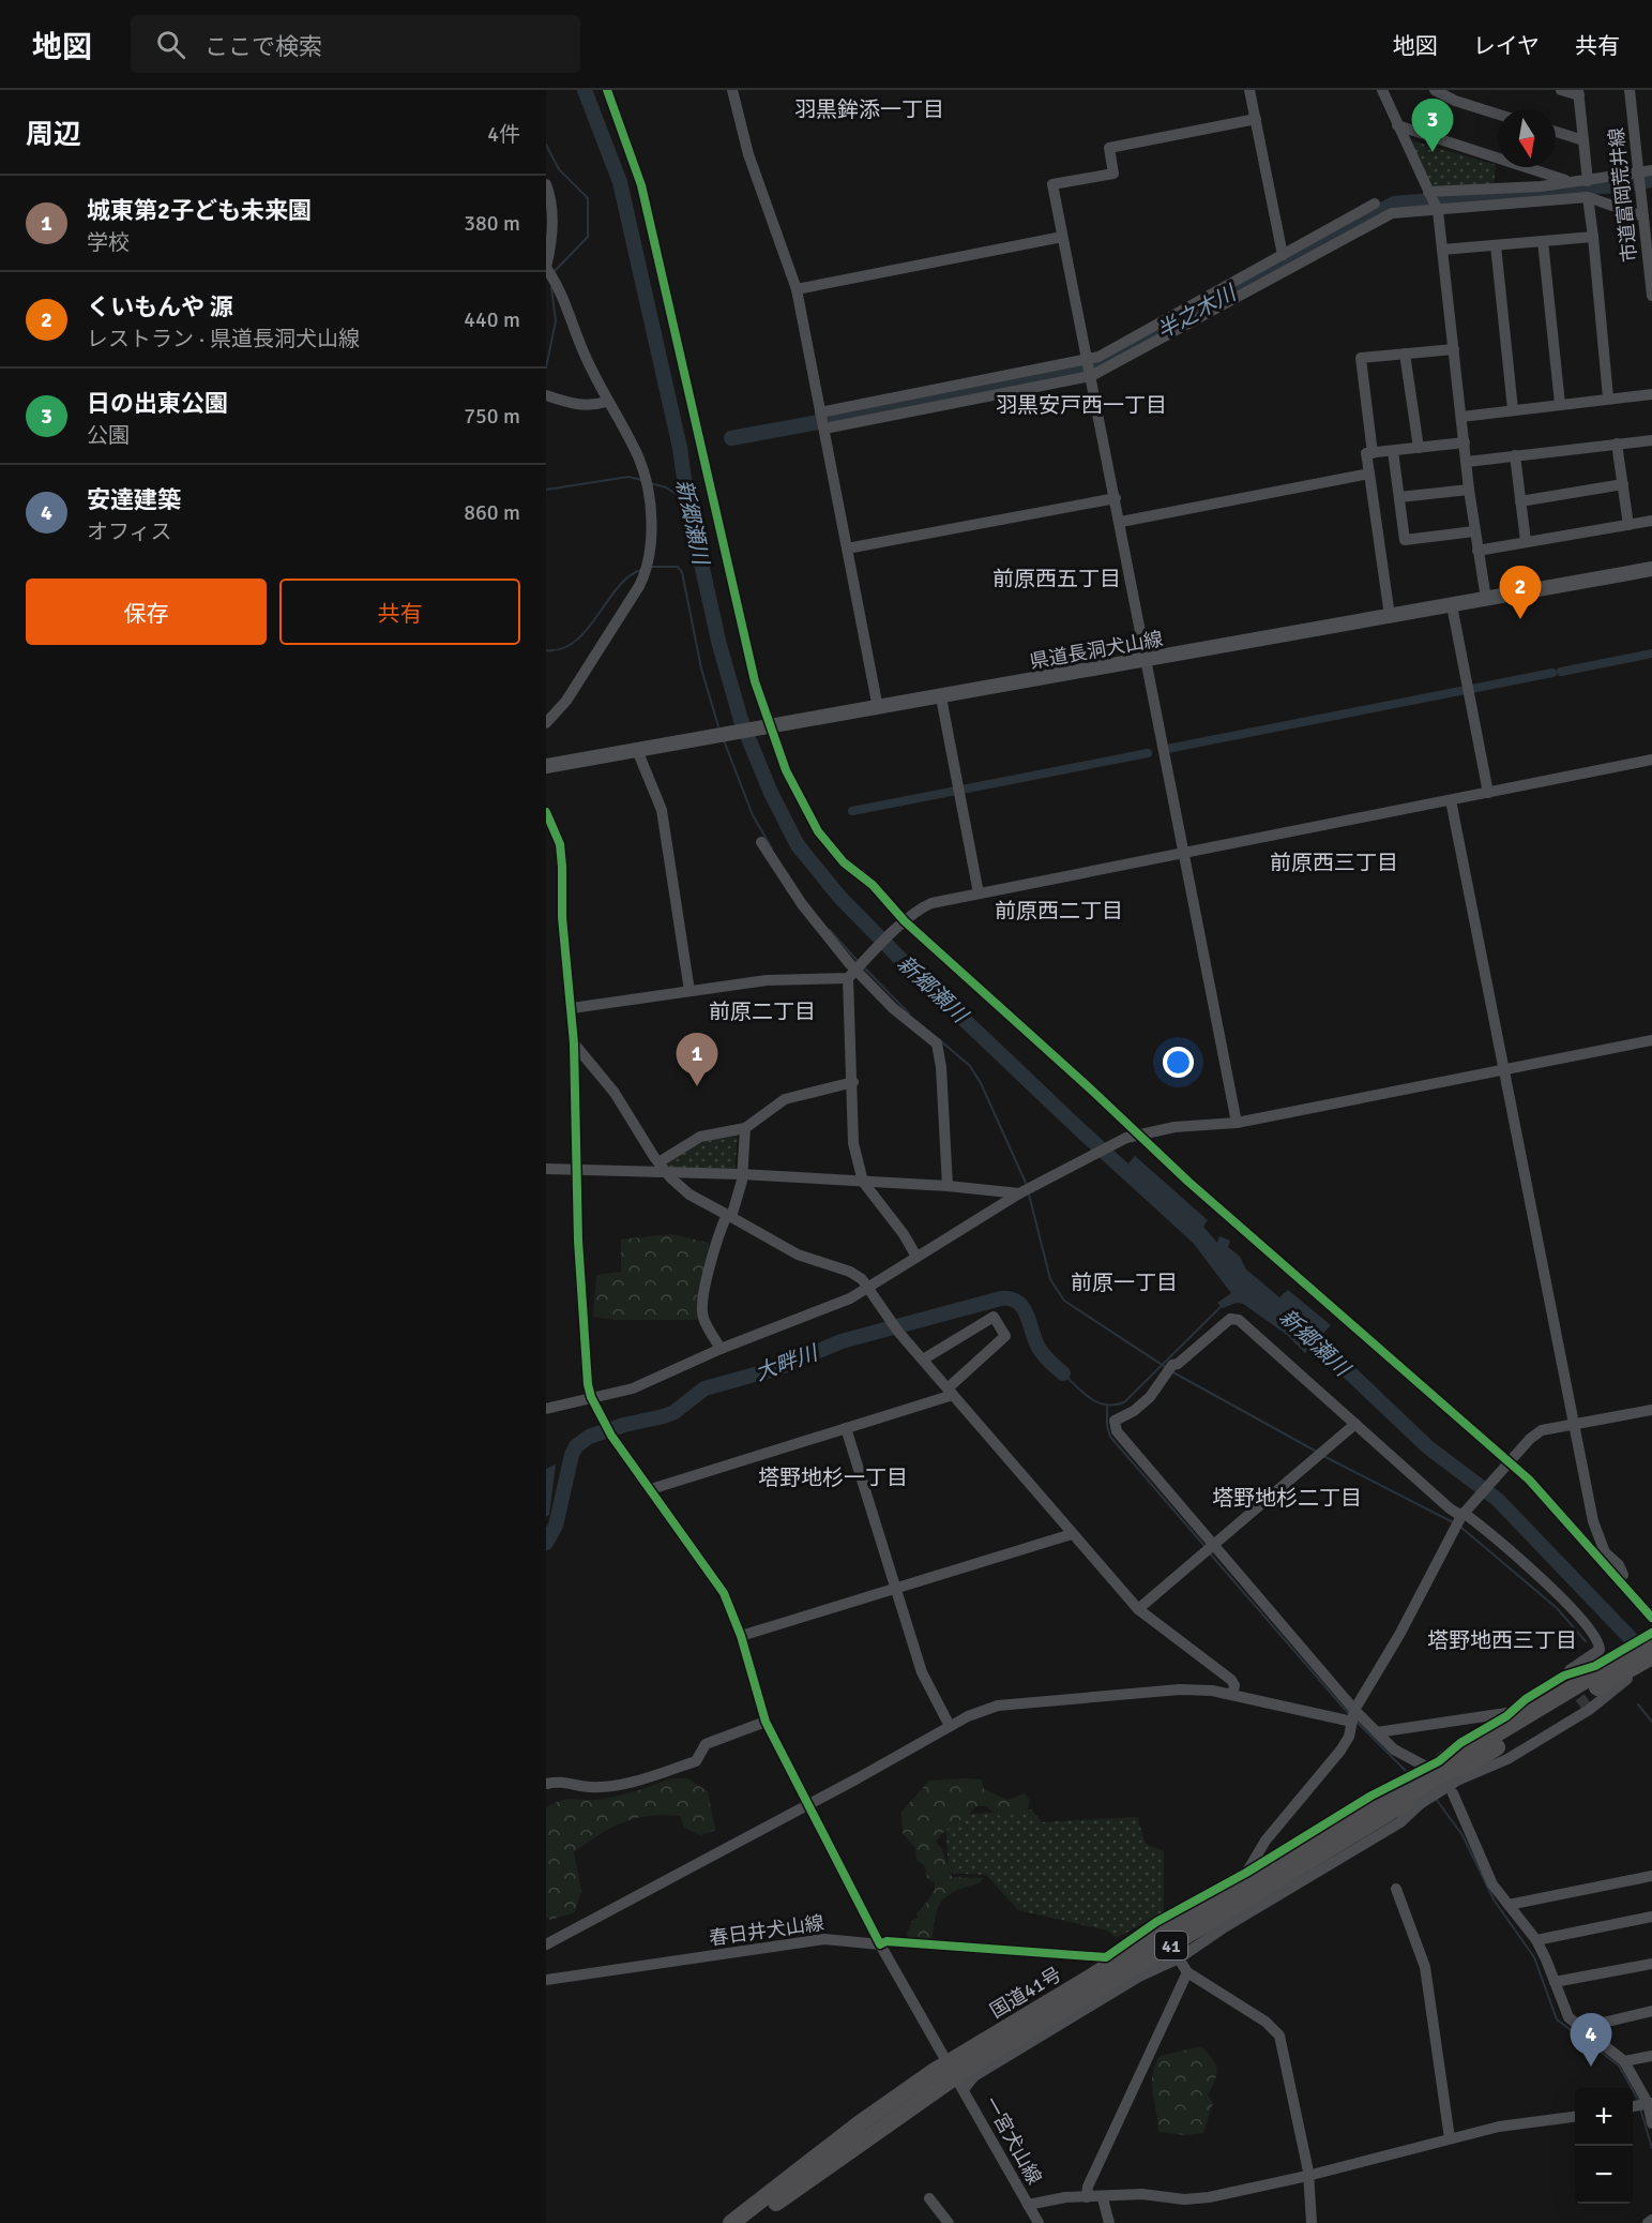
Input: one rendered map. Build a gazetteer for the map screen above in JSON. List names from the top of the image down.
{
  "streets": {
    "highway": ["41", "国道41号"],
    "main road": ["県道長洞犬山線"],
    "street": ["市道富岡荒井線", "春日井犬山線", "一宮犬山線"]
  },
  "crossings": [
    ["国道41号", "一宮犬山線"]
  ],
  "districts": [
    "羽黒鉾添一丁目",
    "羽黒安戸西一丁目",
    "前原西五丁目",
    "前原西三丁目",
    "前原西二丁目",
    "前原二丁目",
    "前原一丁目",
    "塔野地杉一丁目",
    "塔野地杉二丁目",
    "塔野地西三丁目"
  ],
  "water": ["半之木川", "新郷瀬川", "大畔川"],
  "north": "bottom",
  "page": {
    "header": "地図",
    "search": "ここで検索",
    "nav": ["地図", "レイヤ", "共有"],
    "heading": ["周辺", "4件"],
    "pins": [
      "3",
      "2",
      "1",
      "4"
    ],
    "list": [
      {
        "mark": "1",
        "name": "城東第2子ども未来園",
        "note": "学校",
        "value": "380 m"
      },
      {
        "mark": "2",
        "name": "くいもんや 源",
        "note": "レストラン · 県道長洞犬山線",
        "value": "440 m"
      },
      {
        "mark": "3",
        "name": "日の出東公園",
        "note": "公園",
        "value": "750 m"
      },
      {
        "mark": "4",
        "name": "安達建築",
        "note": "オフィス",
        "value": "860 m"
      }
    ],
    "buttons": ["保存", "共有"],
    "map_buttons": ["+", "−"]
  }
}
